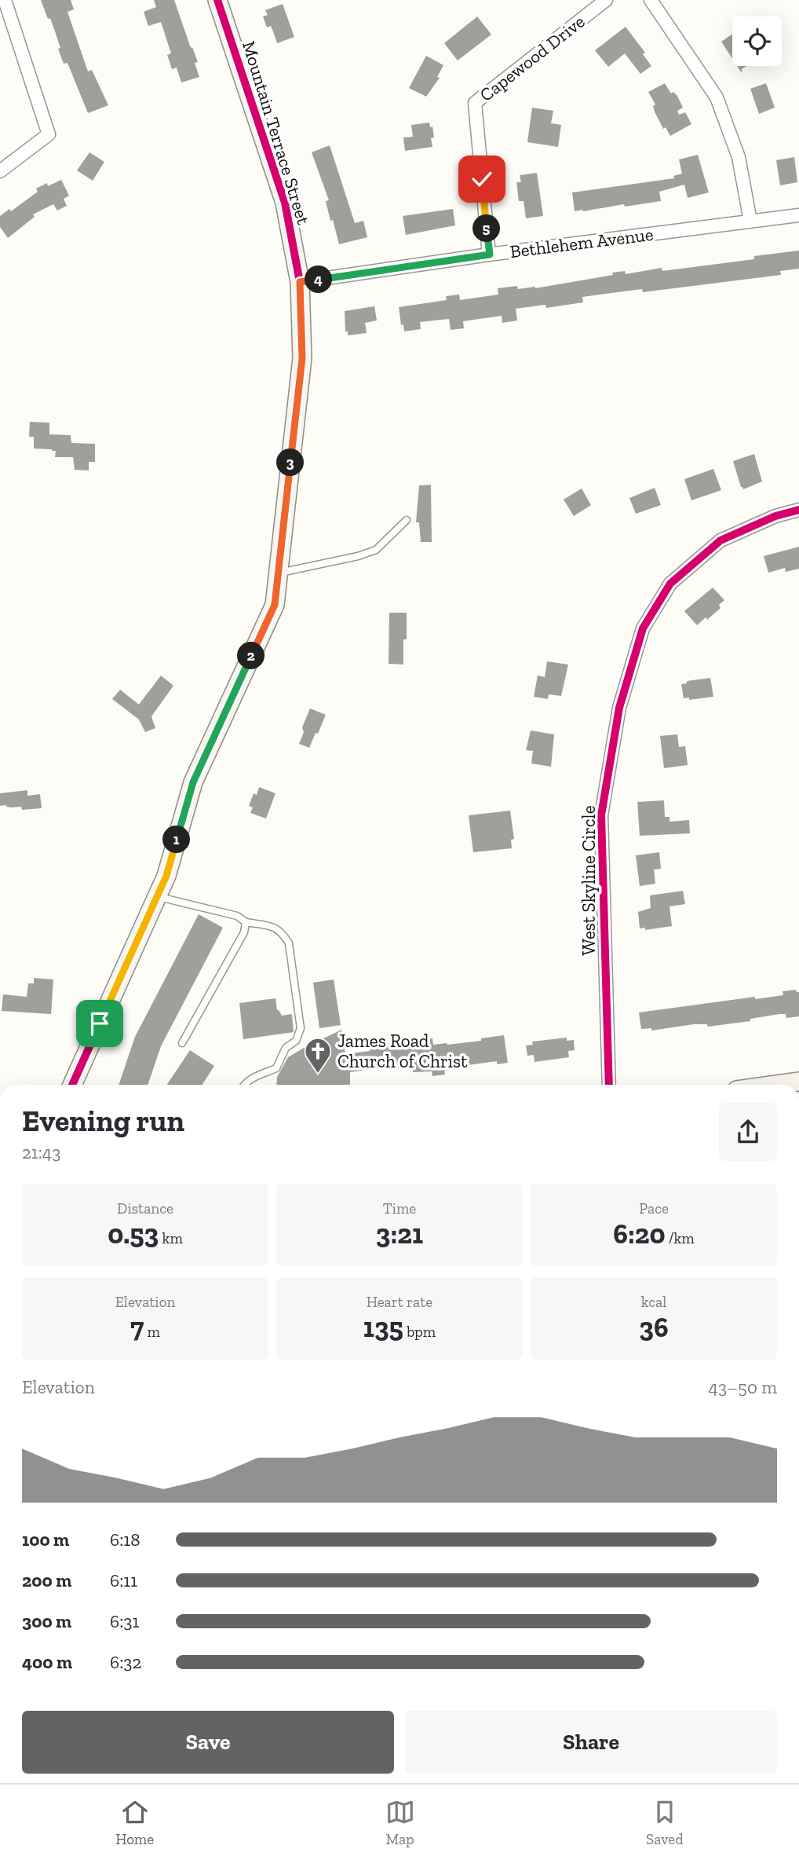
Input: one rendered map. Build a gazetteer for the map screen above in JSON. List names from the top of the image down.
{
  "streets": {
    "street": [
      "Capewood Drive",
      "Mountain Terrace Street",
      "Bethlehem Avenue",
      "West Skyline Circle"
    ]
  },
  "crossings": [
    ["Capewood Drive", "Bethlehem Avenue"],
    ["Mountain Terrace Street", "Bethlehem Avenue"]
  ],
  "places": {
    "church": ["James Road Church of Christ"]
  },
  "page": {
    "pins": [
      "5",
      "4",
      "3",
      "2",
      "1"
    ],
    "heading": ["Evening run", "21:43"],
    "stats": [
      ["Distance", "0.53 km"],
      ["Time", "3:21"],
      ["Pace", "6:20 /km"],
      ["Elevation", "7 m"],
      ["Heart rate", "135 bpm"],
      ["kcal", "36"]
    ],
    "chart": ["Elevation", "43–50 m"],
    "list": [
      {
        "name": "100 m",
        "note": "6:18"
      },
      {
        "name": "200 m",
        "note": "6:11"
      },
      {
        "name": "300 m",
        "note": "6:31"
      },
      {
        "name": "400 m",
        "note": "6:32"
      }
    ],
    "buttons": ["Save", "Share"],
    "tabs": ["Home", "Map", "Saved"]
  }
}
